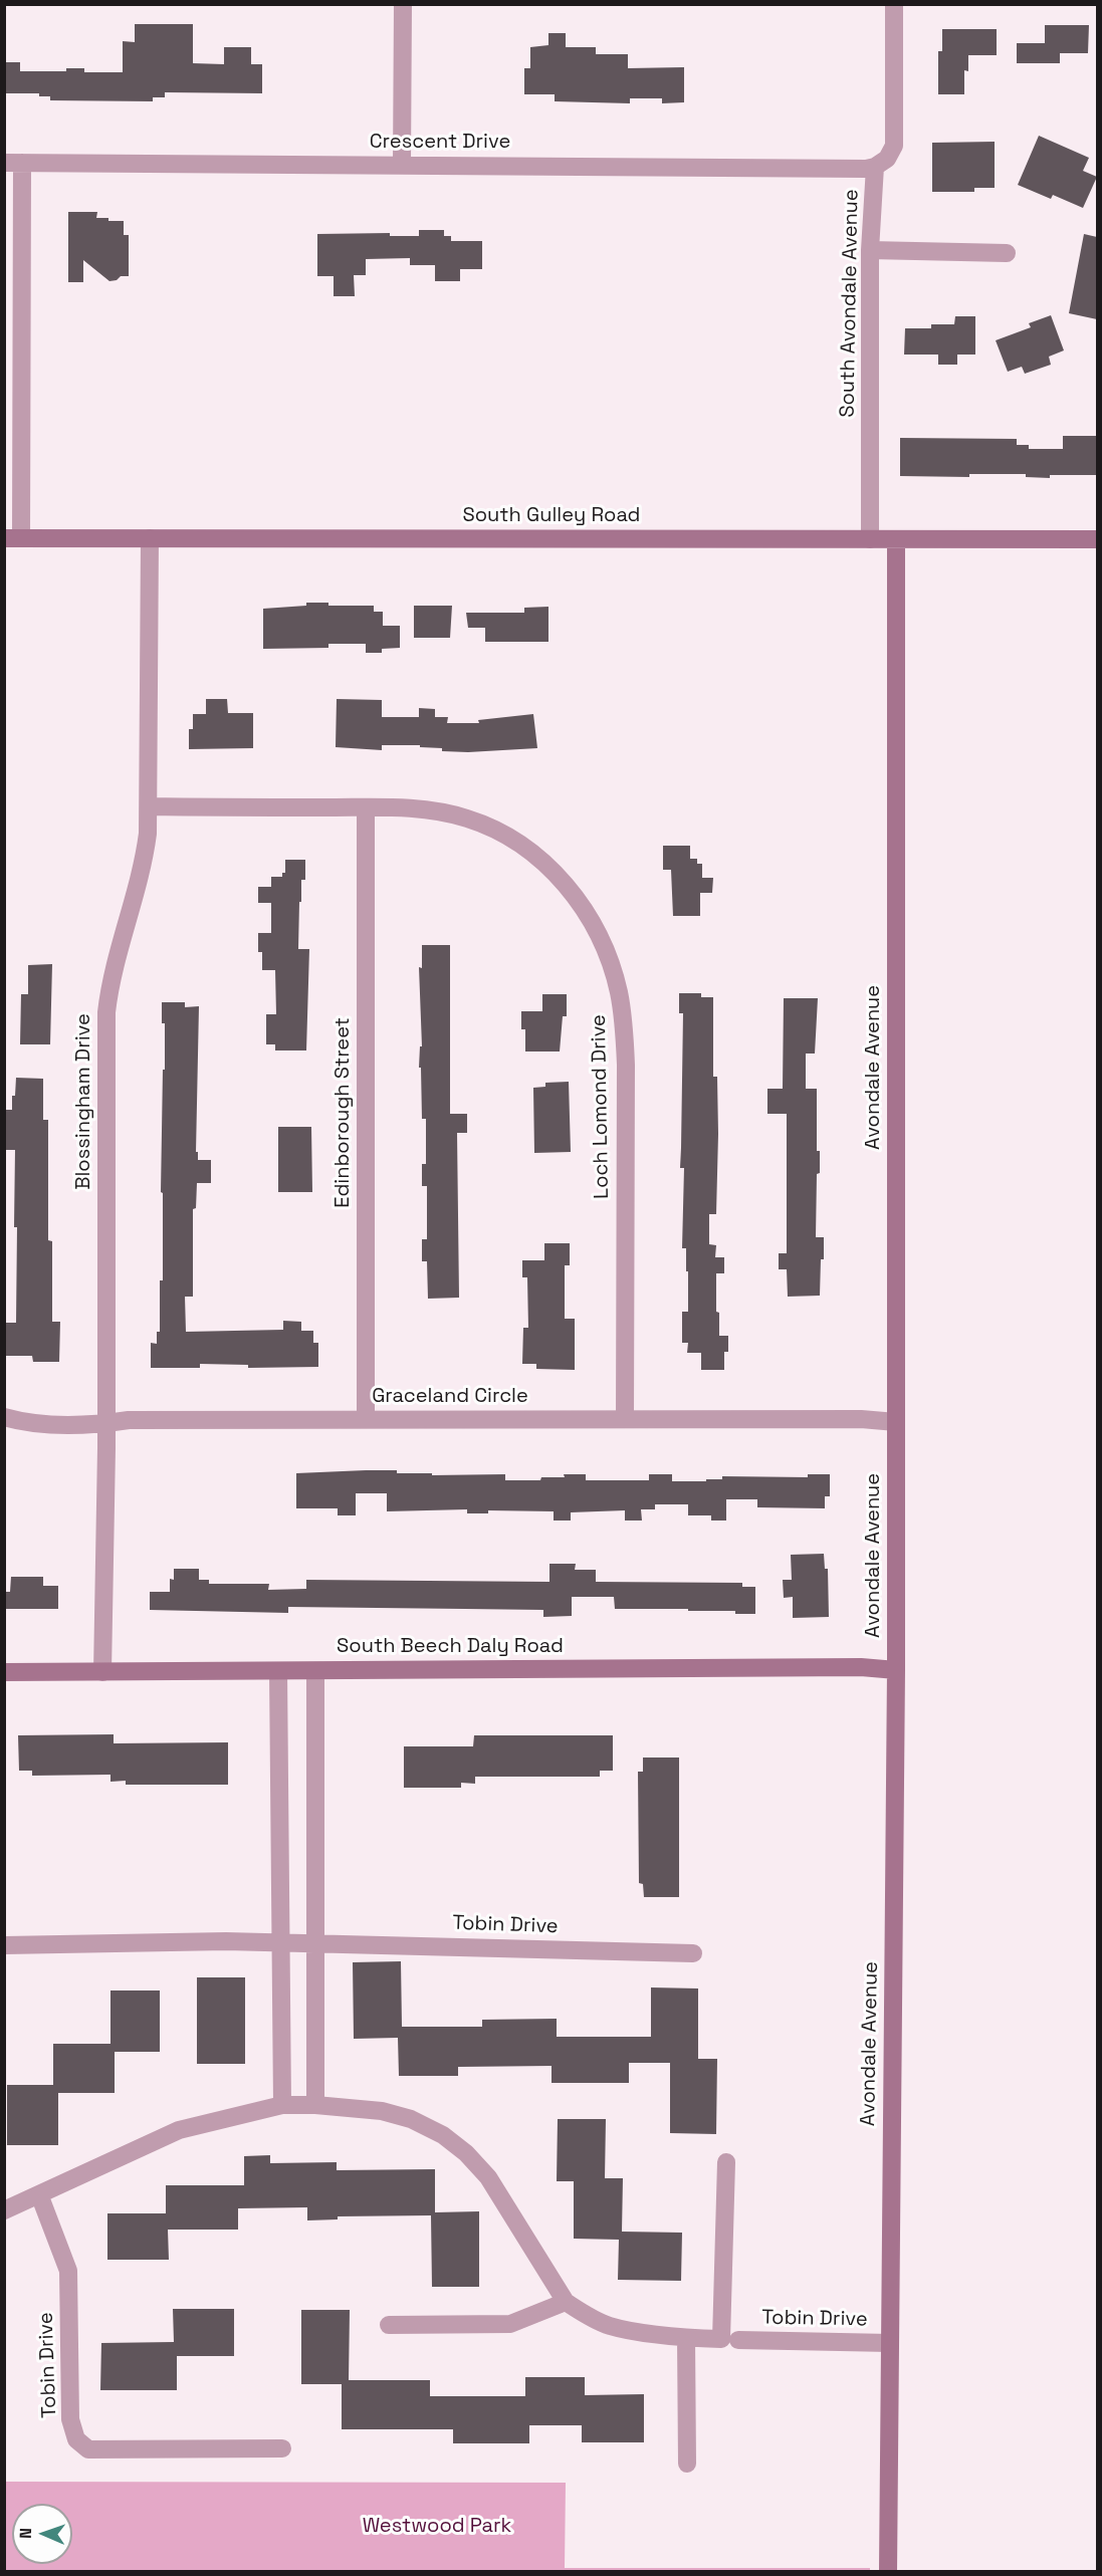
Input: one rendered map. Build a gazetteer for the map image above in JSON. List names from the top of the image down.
{
  "streets": {
    "street": [
      "Crescent Drive",
      "South Avondale Avenue",
      "South Gulley Road",
      "Avondale Avenue",
      "Blossingham Drive",
      "Loch Lomond Drive",
      "Edinborough Street",
      "Graceland Circle",
      "South Beech Daly Road",
      "Tobin Drive"
    ]
  },
  "crossings": [
    ["Crescent Drive", "South Avondale Avenue"],
    ["South Avondale Avenue", "South Gulley Road"],
    ["South Gulley Road", "Avondale Avenue"],
    ["South Gulley Road", "Blossingham Drive"],
    ["Avondale Avenue", "Graceland Circle"],
    ["Avondale Avenue", "South Beech Daly Road"],
    ["Avondale Avenue", "Tobin Drive"],
    ["Blossingham Drive", "Loch Lomond Drive"],
    ["Blossingham Drive", "Graceland Circle"],
    ["Blossingham Drive", "South Beech Daly Road"],
    ["Loch Lomond Drive", "Edinborough Street"],
    ["Loch Lomond Drive", "Graceland Circle"],
    ["Edinborough Street", "Graceland Circle"]
  ],
  "parks": ["Westwood Park"],
  "north": "left"
}
